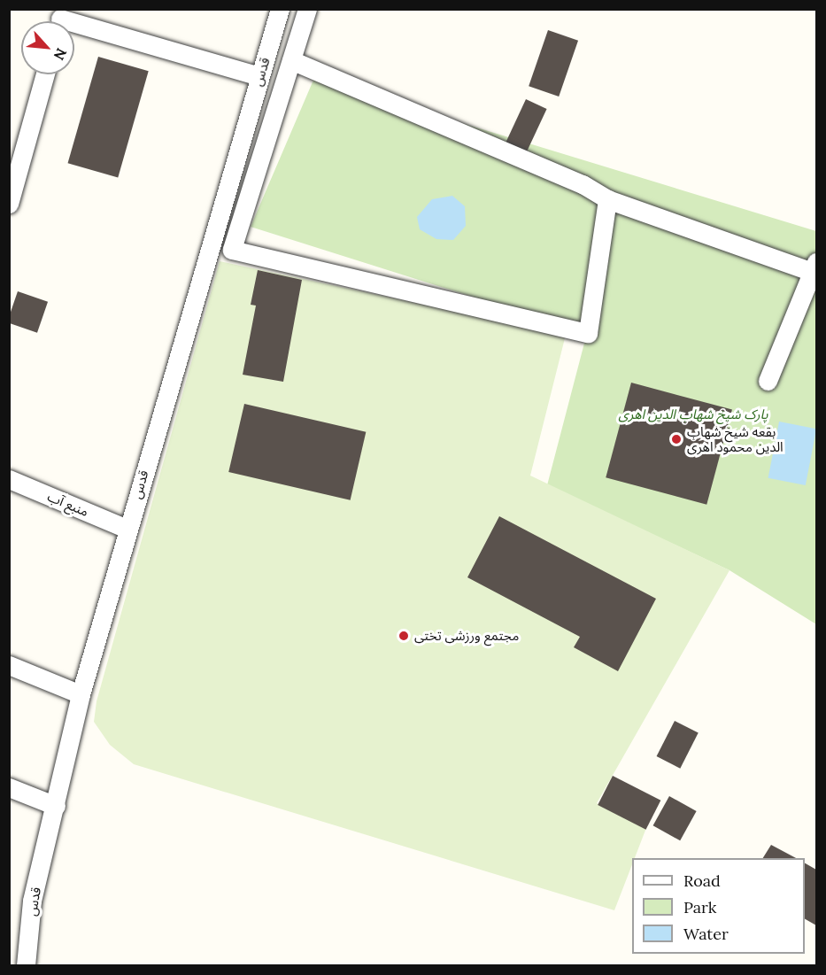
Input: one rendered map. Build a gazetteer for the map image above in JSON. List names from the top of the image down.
{
  "streets": {
    "street": ["قدس", "منبع آب"]
  },
  "crossings": [
    ["قدس", "منبع آب"]
  ],
  "parks": ["پارک شیخ شهاب الدین اهری"],
  "places": ["بقعه شیخ شهاب الدین محمود اهرى", "مجتمع ورزشی تختی"],
  "legend": ["Road", "Park", "Water"],
  "north": "bottom right"
}
